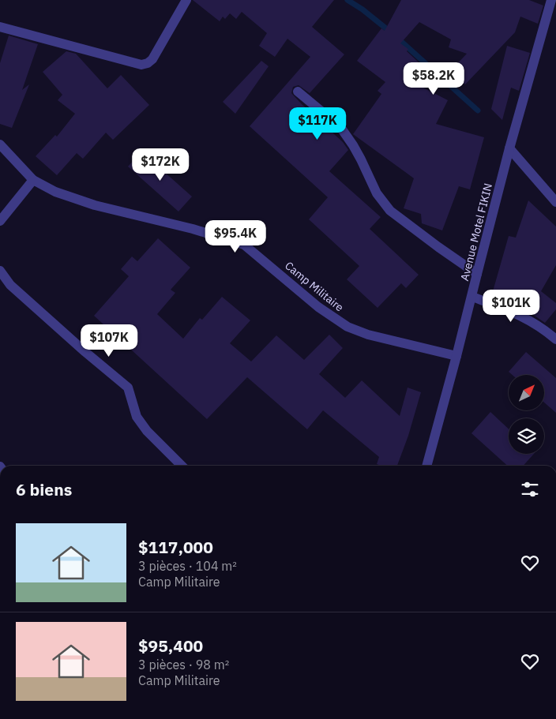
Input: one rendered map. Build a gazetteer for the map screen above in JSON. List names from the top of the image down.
{
  "streets": {
    "street": ["Avenue Motel FIKIN", "Camp Militaire"]
  },
  "crossings": [
    ["Avenue Motel FIKIN", "Camp Militaire"]
  ],
  "north": "top right",
  "page": {
    "price": [
      "$58.2K",
      "$117K",
      "$172K",
      "$95.4K",
      "$101K",
      "$107K"
    ],
    "heading": "6 biens",
    "list": [
      {
        "name": "$117,000",
        "note": "3 pièces · 104 m² · Camp Militaire"
      },
      {
        "name": "$95,400",
        "note": "3 pièces · 98 m² · Camp Militaire"
      }
    ]
  }
}
